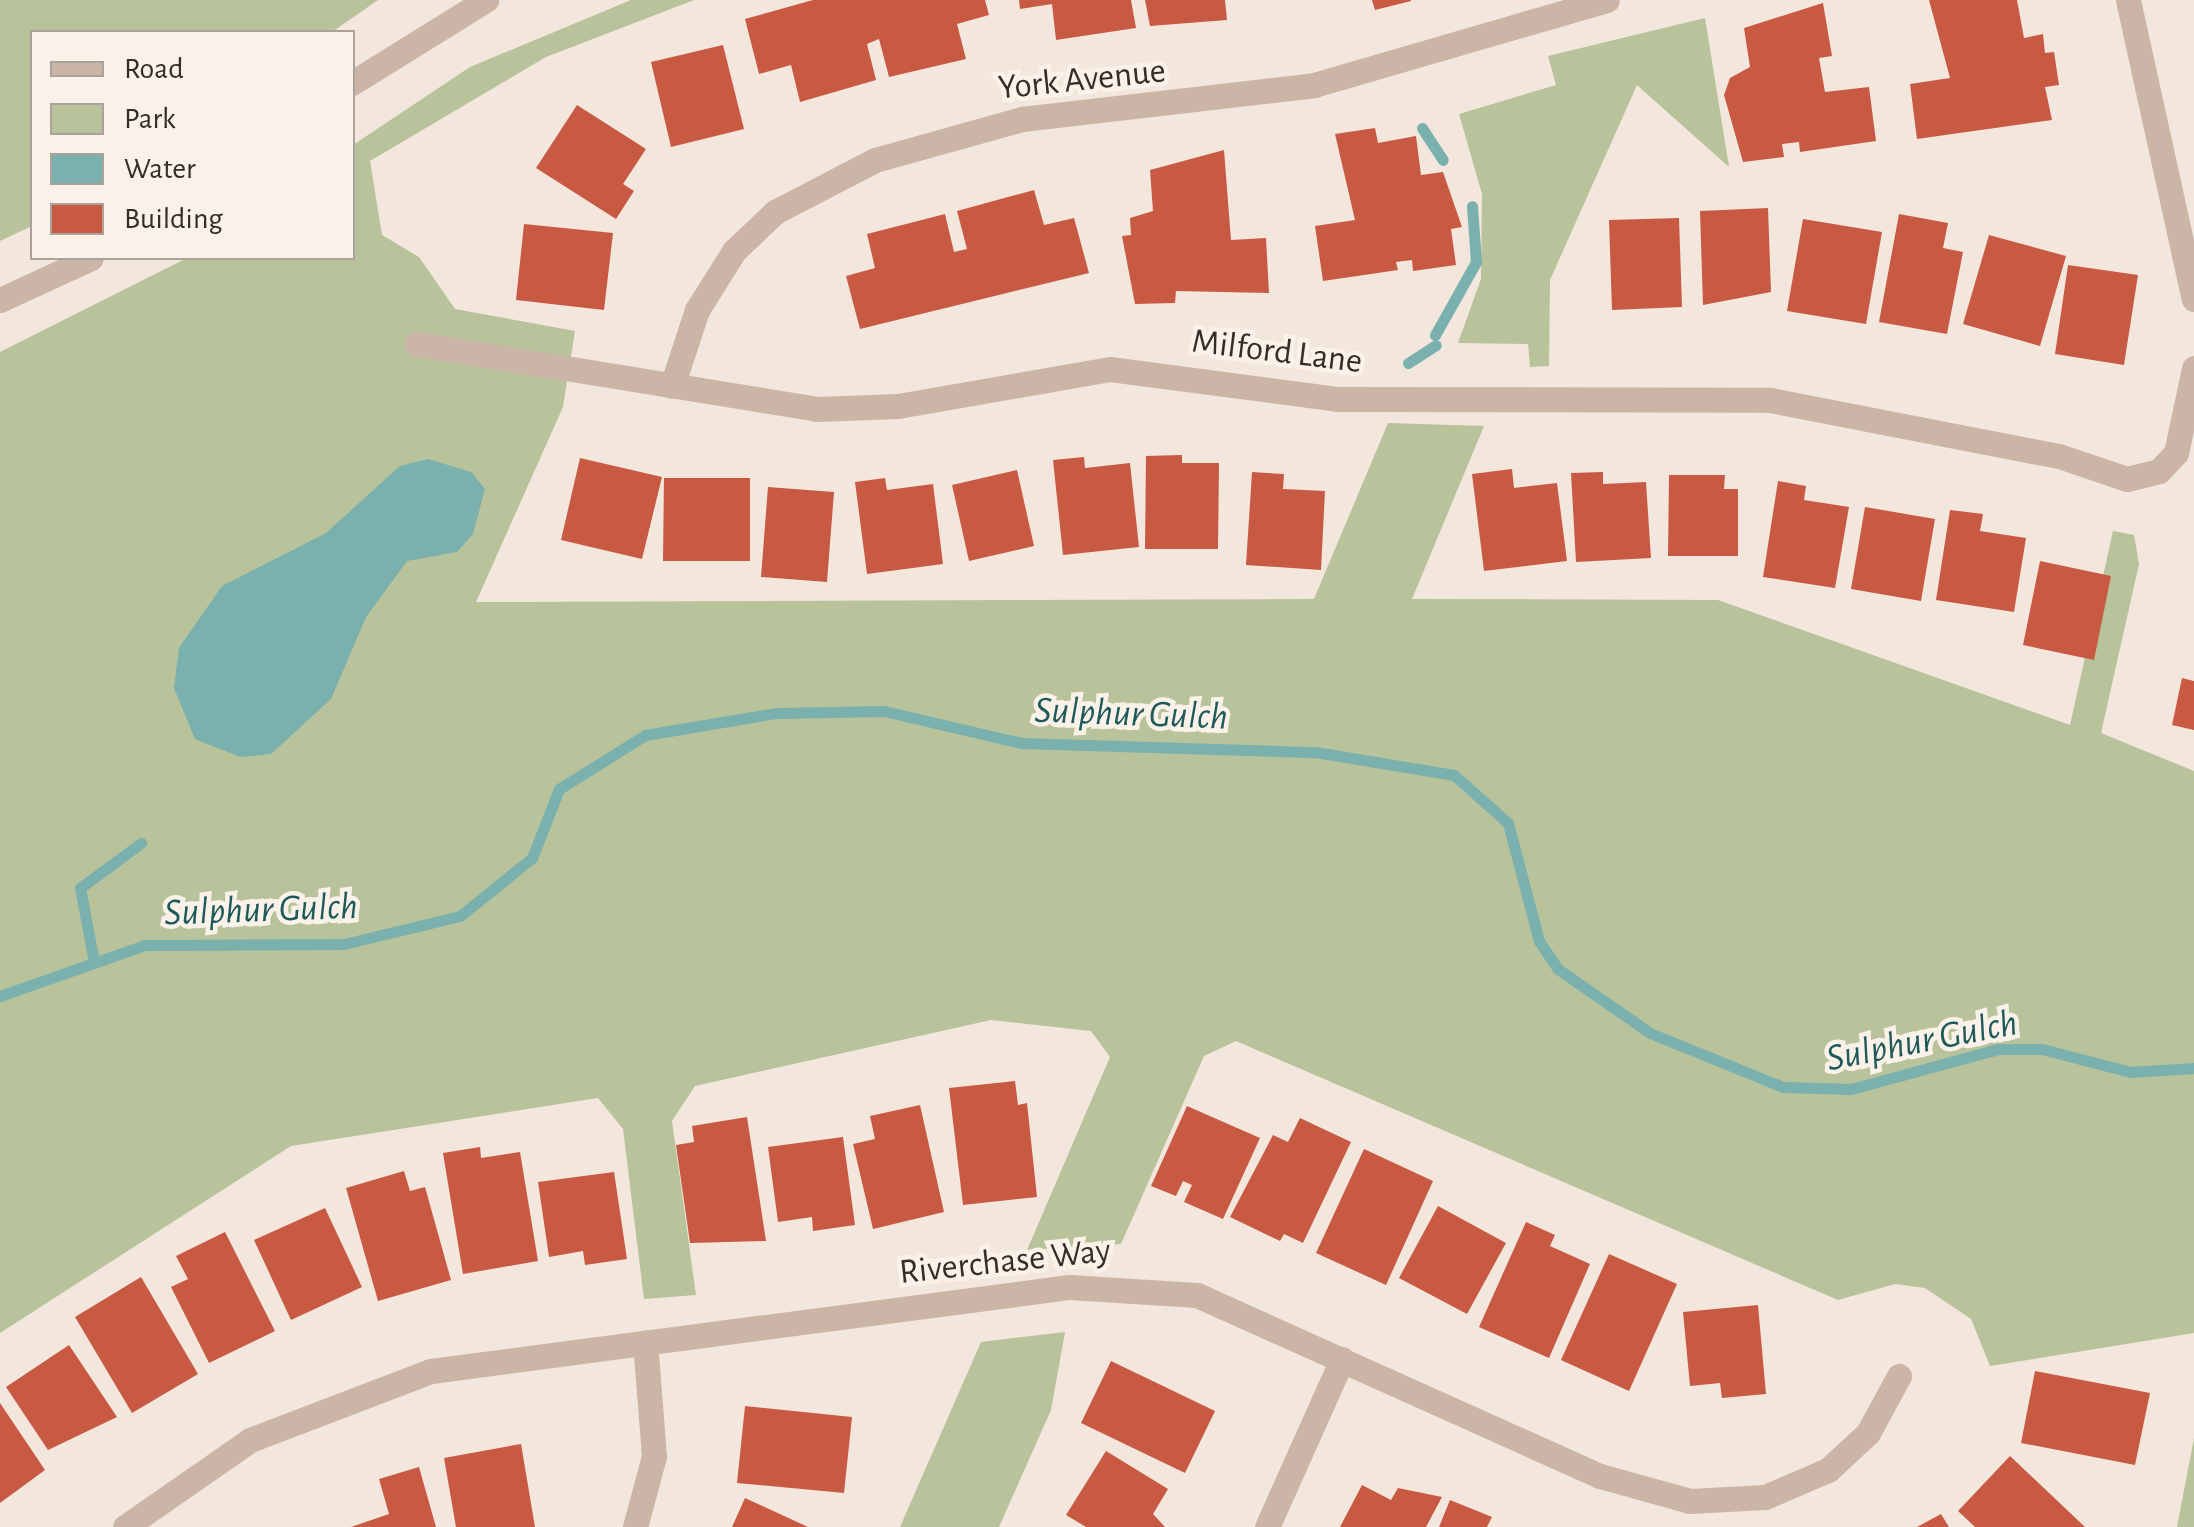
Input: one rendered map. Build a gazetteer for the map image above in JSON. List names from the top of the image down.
{
  "streets": {
    "street": ["York Avenue", "Milford Lane", "Riverchase Way"]
  },
  "crossings": [
    ["York Avenue", "Milford Lane"]
  ],
  "water": ["Sulphur Gulch"],
  "legend": [
    "Road",
    "Park",
    "Water",
    "Building"
  ]
}
